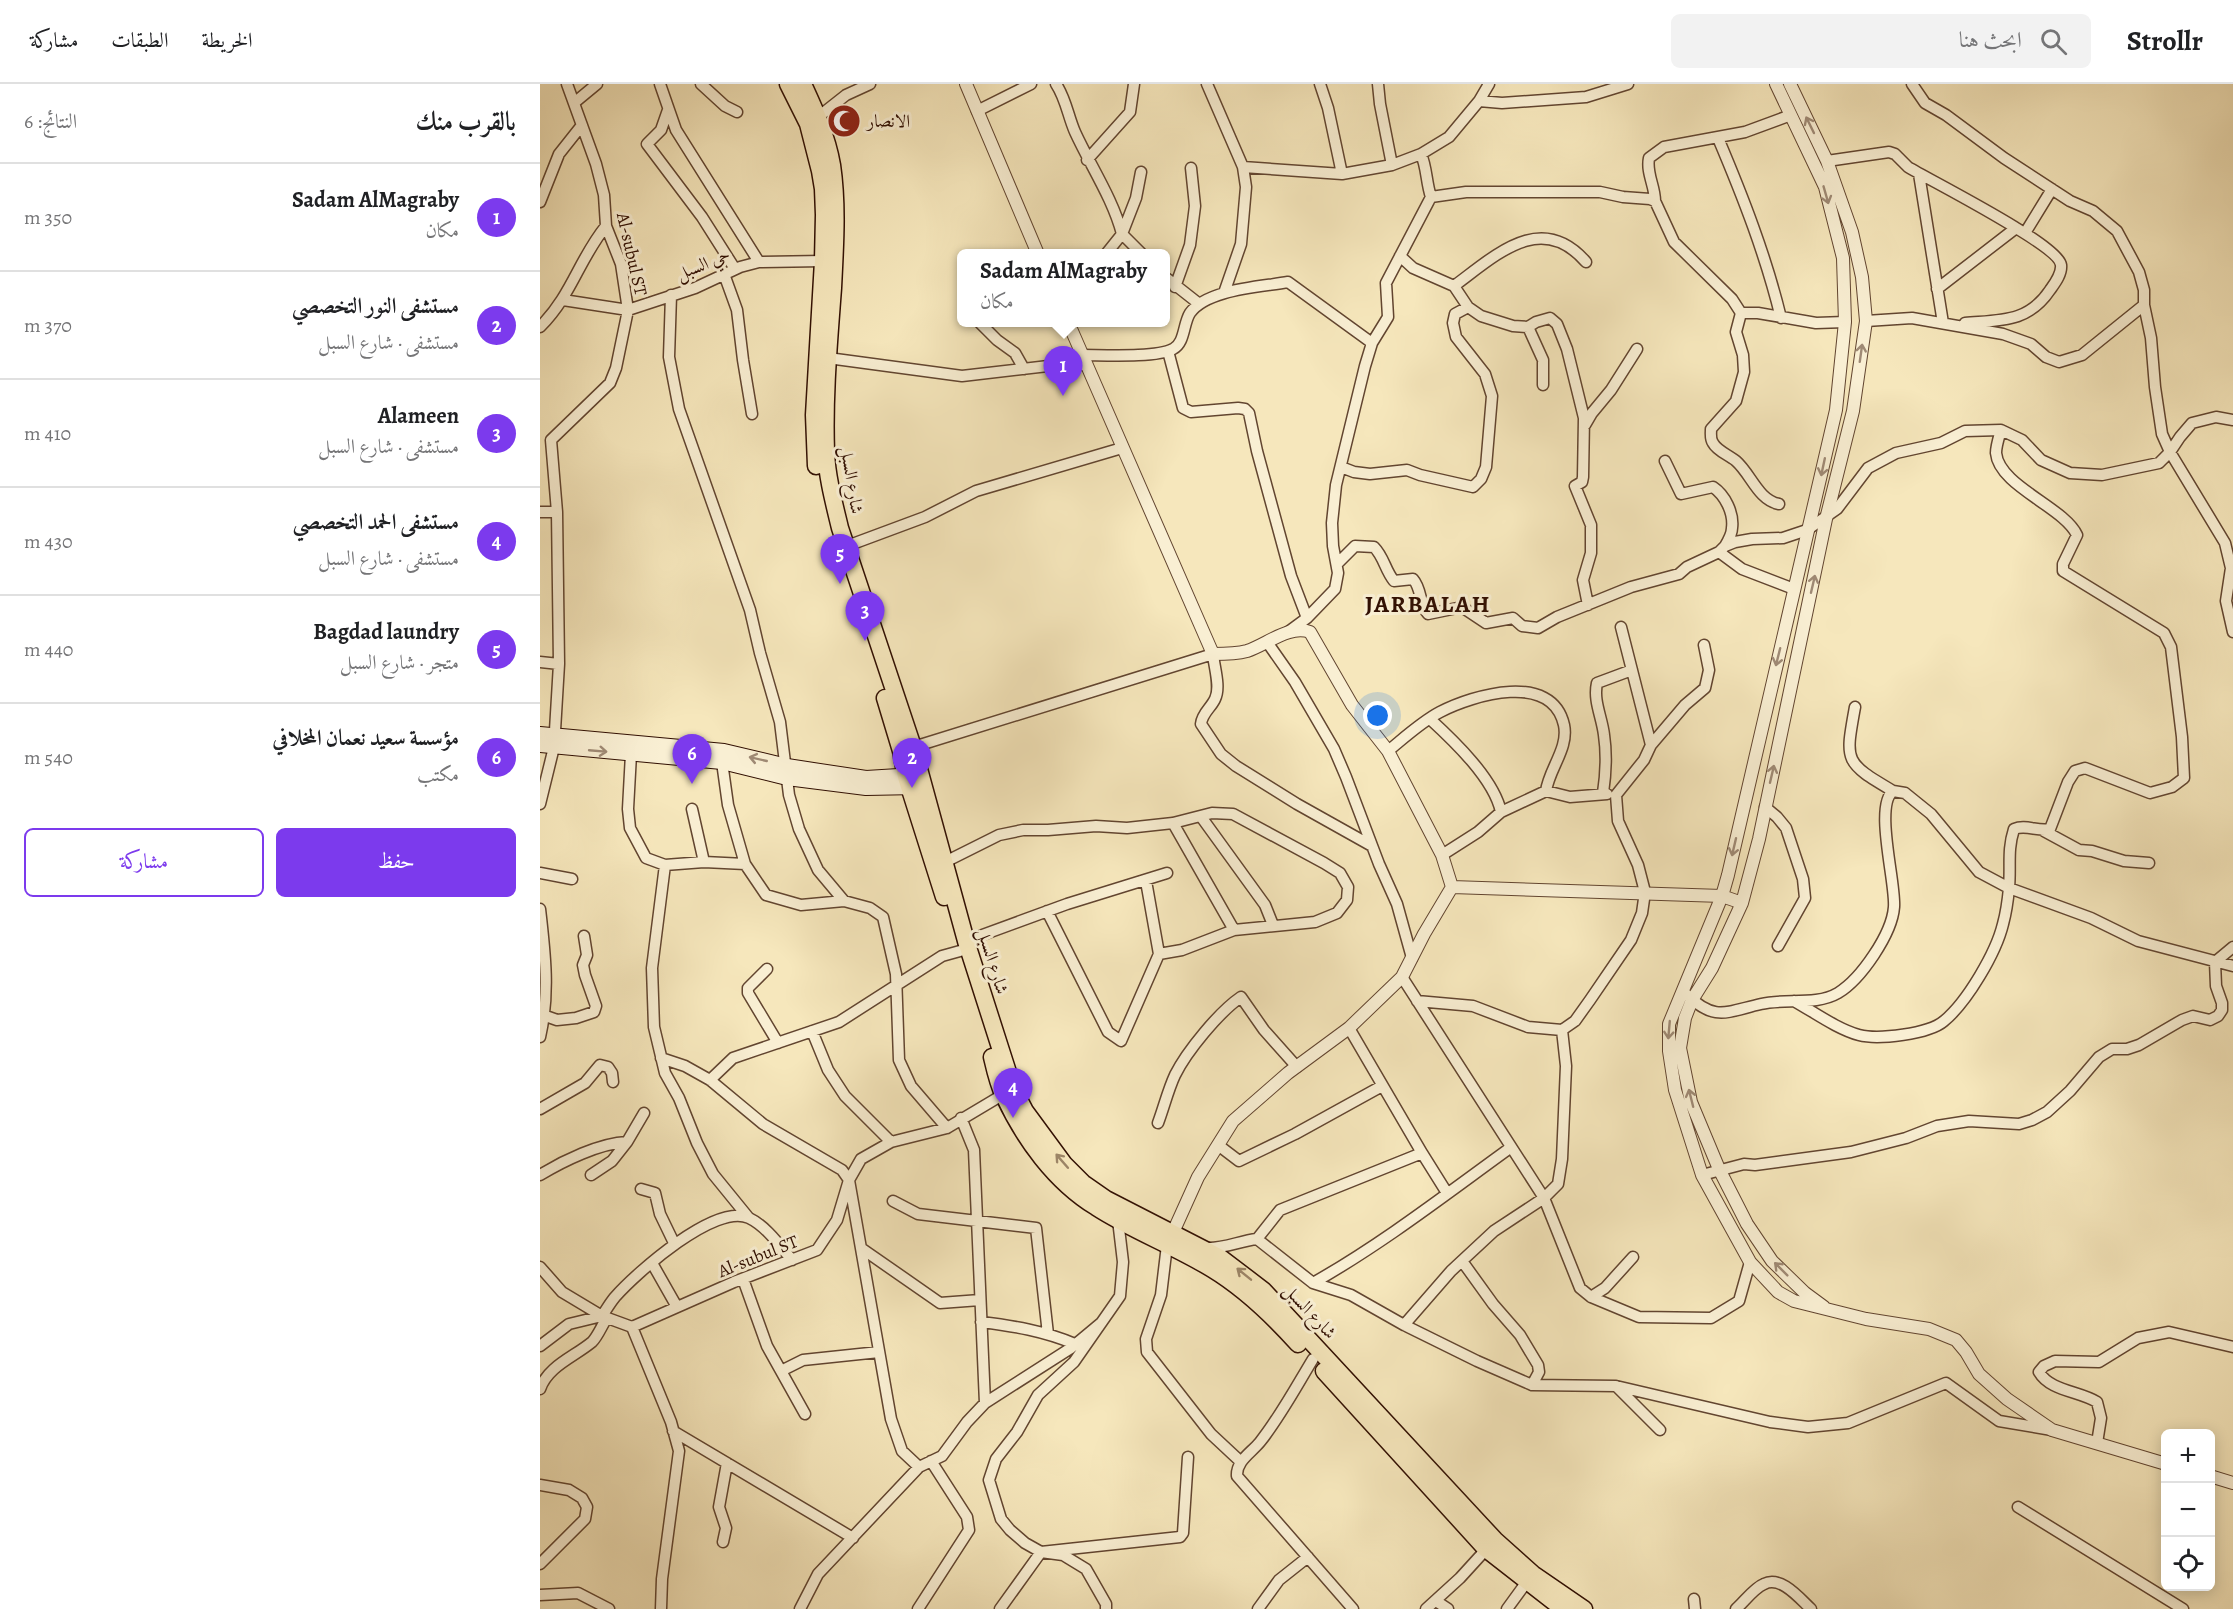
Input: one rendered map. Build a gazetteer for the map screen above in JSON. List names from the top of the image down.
{
  "streets": {
    "main road": ["شارع السبل"],
    "street": ["Al-subul ST", "حي السبل"]
  },
  "crossings": [
    ["Al-subul ST", "حي السبل"],
    ["Al-subul ST", "شارع السبل"],
    ["حي السبل", "شارع السبل"]
  ],
  "districts": ["JARBALAH"],
  "places": {
    "mosque": ["الانصار"]
  },
  "page": {
    "header": "Strollr",
    "search": "ابحث هنا",
    "nav": ["الخريطة", "الطبقات", "مشاركة"],
    "heading": ["بالقرب منك", "النتائج: 6"],
    "list": [
      {
        "mark": "1",
        "name": "Sadam AlMagraby",
        "note": "مكان",
        "value": "350 m"
      },
      {
        "mark": "2",
        "name": "مستشفى النور التخصصي",
        "note": "مستشفى · شارع السبل",
        "value": "370 m"
      },
      {
        "mark": "3",
        "name": "Alameen",
        "note": "مستشفى · شارع السبل",
        "value": "410 m"
      },
      {
        "mark": "4",
        "name": "مستشفى الحمد التخصصي",
        "note": "مستشفى · شارع السبل",
        "value": "430 m"
      },
      {
        "mark": "5",
        "name": "Bagdad laundry",
        "note": "متجر · شارع السبل",
        "value": "440 m"
      },
      {
        "mark": "6",
        "name": "مؤسسة سعيد نعمان المخلافي",
        "note": "مكتب",
        "value": "540 m"
      }
    ],
    "popup": ["Sadam AlMagraby", "مكان"],
    "pins": [
      "1",
      "5",
      "3",
      "6",
      "2",
      "4"
    ],
    "buttons": ["حفظ", "مشاركة"],
    "map_buttons": ["+", "−"]
  }
}
